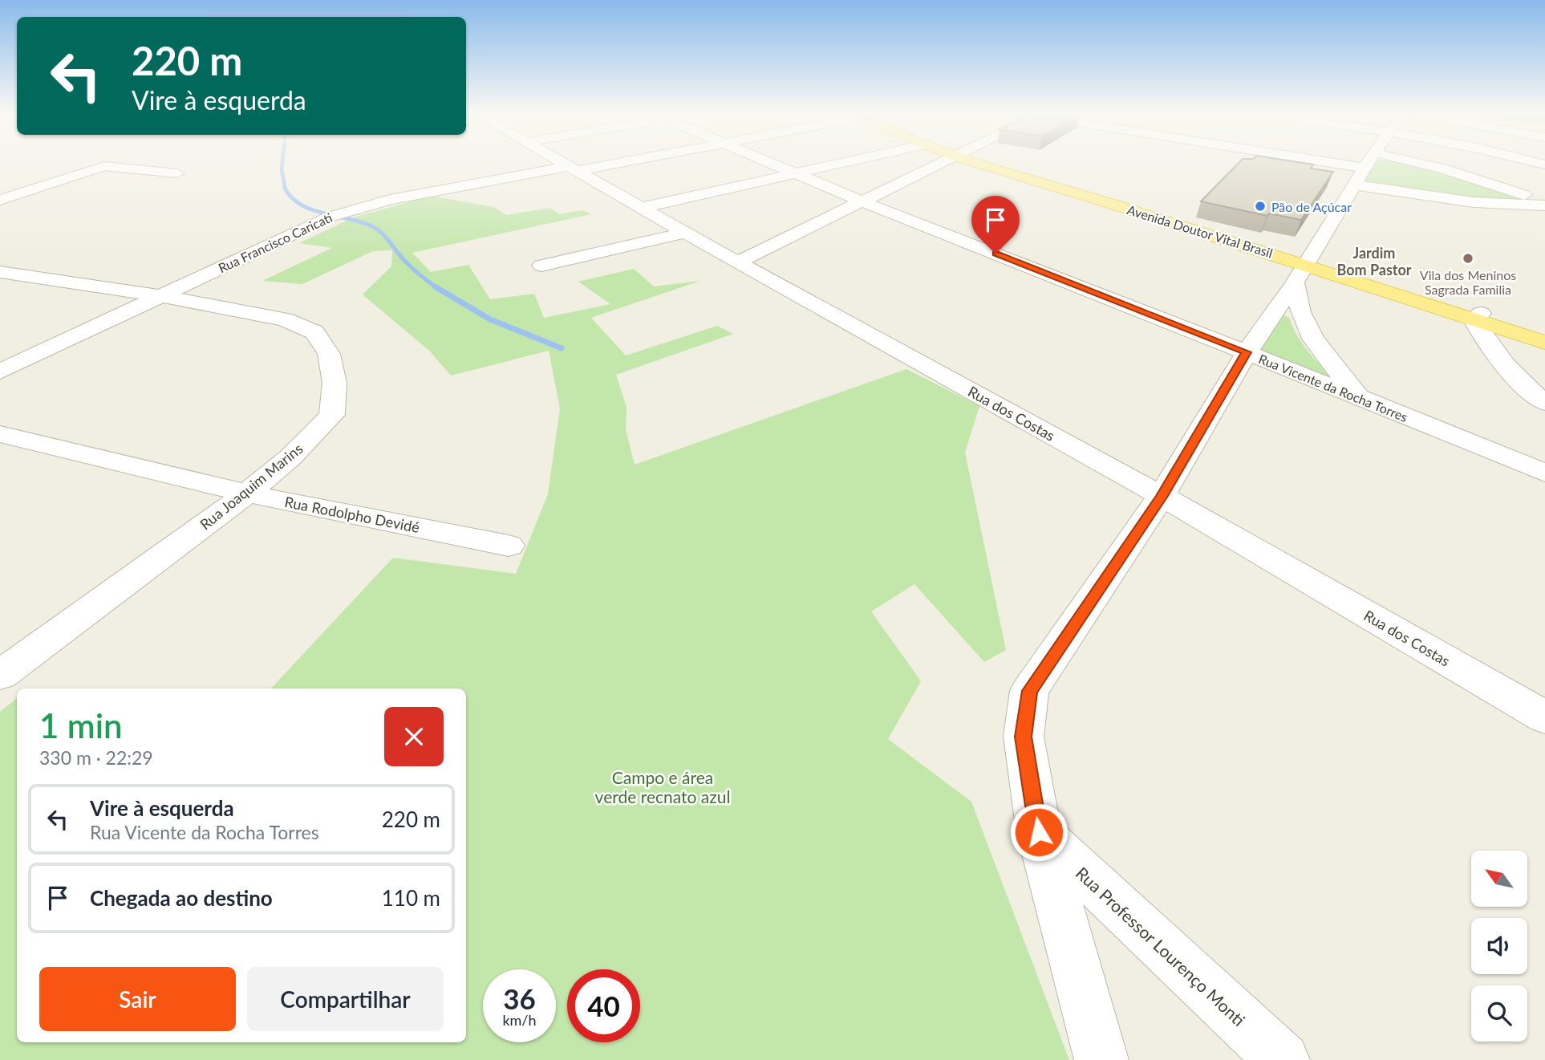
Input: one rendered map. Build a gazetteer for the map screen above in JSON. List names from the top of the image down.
{
  "streets": {
    "main road": ["Avenida Doutor Vital Brasil"],
    "street": [
      "Rua Francisco Caricati",
      "Rua Vicente da Rocha Torres",
      "Rua dos Costas",
      "Rua Joaquim Marins",
      "Rua Rodolpho Devidé",
      "Rua Professor Lourenço Monti"
    ]
  },
  "crossings": [
    ["Rua Francisco Caricati", "Rua dos Costas"],
    ["Rua Francisco Caricati", "Rua Joaquim Marins"],
    ["Rua Joaquim Marins", "Rua Rodolpho Devidé"]
  ],
  "districts": ["Jardim Bom Pastor"],
  "parks": ["Campo e área verde recnato azul"],
  "places": ["Pão de Açúcar", "Vila dos Meninos Sagrada Familia"],
  "north": "top left",
  "page": {
    "turn": ["220 m", "Vire à esquerda"],
    "heading": ["1 min", "330 m · 22:29"],
    "list": [
      {
        "name": "Vire à esquerda",
        "note": "Rua Vicente da Rocha Torres",
        "value": "220 m"
      },
      {
        "name": "Chegada ao destino",
        "value": "110 m"
      }
    ],
    "buttons": ["Sair", "Compartilhar"],
    "speed": "36 km/h",
    "limit": "40"
  }
}
